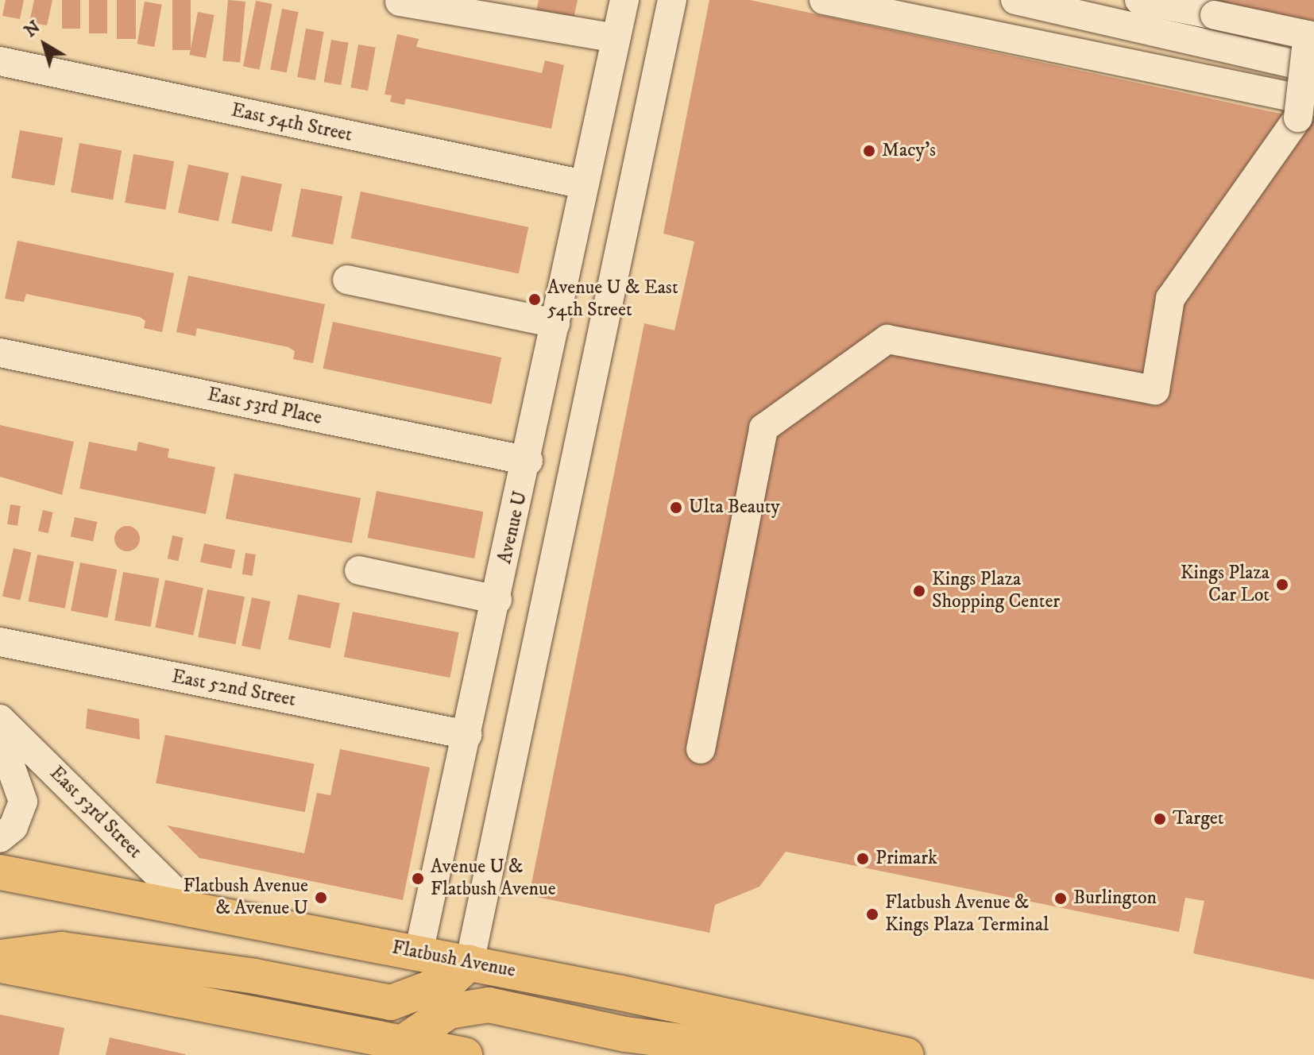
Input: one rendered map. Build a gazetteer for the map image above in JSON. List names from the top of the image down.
{
  "streets": {
    "main road": ["Avenue U", "Flatbush Avenue"],
    "street": [
      "East 54th Street",
      "East 53rd Place",
      "East 52nd Street",
      "East 53rd Street"
    ]
  },
  "crossings": [
    ["East 54th Street", "Avenue U"],
    ["East 53rd Place", "Avenue U"],
    ["Avenue U", "East 52nd Street"],
    ["Avenue U", "Flatbush Avenue"],
    ["East 53rd Street", "Flatbush Avenue"]
  ],
  "places": [
    "Macy's",
    "Avenue U & East 54th Street",
    "Ulta Beauty",
    "Kings Plaza Car Lot",
    "Kings Plaza Shopping Center",
    "Target",
    "Primark",
    "Avenue U & Flatbush Avenue",
    "Flatbush Avenue & Avenue U",
    "Burlington",
    "Flatbush Avenue & Kings Plaza Terminal"
  ],
  "north": "top left"
}
